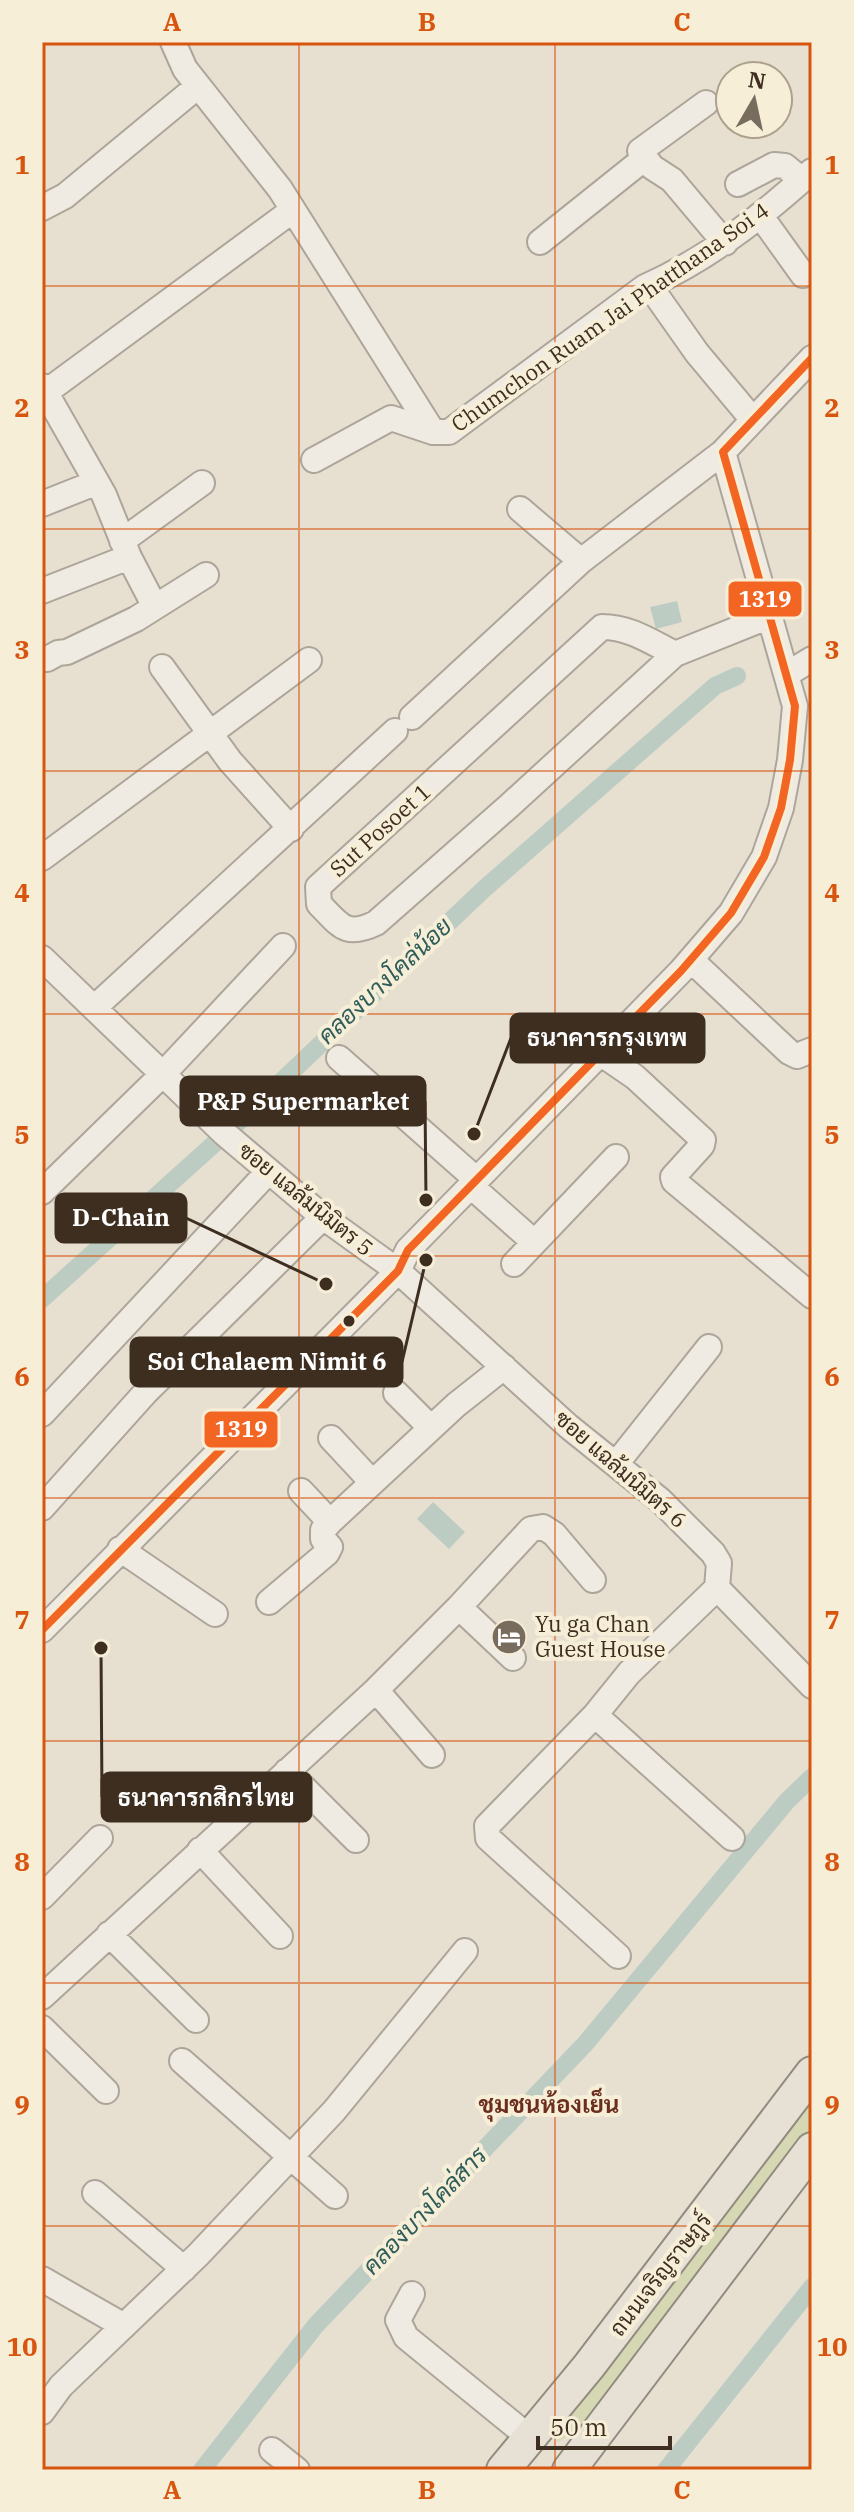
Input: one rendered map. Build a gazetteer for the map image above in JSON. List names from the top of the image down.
{
  "streets": {
    "main road": ["ถนนเจริญราษฎร์"],
    "street": [
      "Chumchon Ruam Jai Phatthana Soi 4",
      "Sut Posoet 1",
      "ซอย แฉล้มนิมิตร 5",
      "ซอย แฉล้มนิมิตร 6"
    ]
  },
  "crossings": [
    ["ซอย แฉล้มนิมิตร 5", "ซอย แฉล้มนิมิตร 6"]
  ],
  "districts": ["ชุมชนห้องเย็น"],
  "water": ["คลองบางโคล่น้อย", "คลองบางโคล่สาร"],
  "places": {
    "other": [
      "ธนาคารกรุงเทพ",
      "P&P Supermarket",
      "Soi Chalaem Nimit 6",
      "D-Chain",
      "ธนาคารกสิกรไทย"
    ],
    "hotel": ["Yu ga Chan Guest House"]
  },
  "lines": ["transit line 1319"],
  "scale_bar": "50 m",
  "north": "top",
  "grid": {
    "columns": ["A", "B", "C"],
    "rows": [
      "1",
      "2",
      "3",
      "4",
      "5",
      "6",
      "7",
      "8",
      "9",
      "10"
    ]
  }
}
